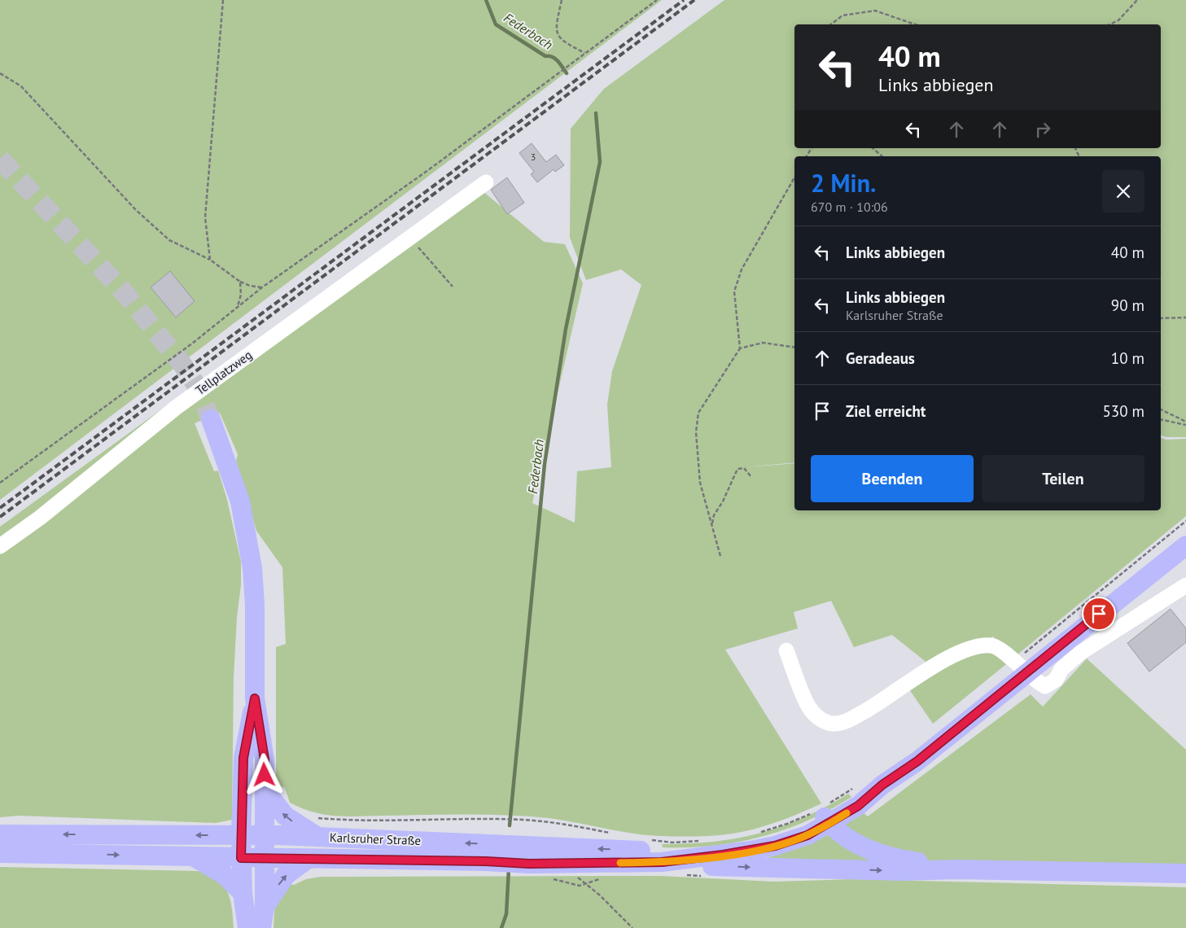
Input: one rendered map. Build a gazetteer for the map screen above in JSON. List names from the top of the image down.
{
  "streets": {
    "main road": ["Karlsruher Straße"],
    "lane": ["Tellplatzweg"]
  },
  "water": ["Federbach"],
  "house_numbers": ["3"],
  "page": {
    "turn": ["40 m", "Links abbiegen"],
    "heading": ["2 Min.", "670 m · 10:06"],
    "list": [
      {
        "name": "Links abbiegen",
        "value": "40 m"
      },
      {
        "name": "Links abbiegen",
        "note": "Karlsruher Straße",
        "value": "90 m"
      },
      {
        "name": "Geradeaus",
        "value": "10 m"
      },
      {
        "name": "Ziel erreicht",
        "value": "530 m"
      }
    ],
    "buttons": ["Beenden", "Teilen"]
  }
}
